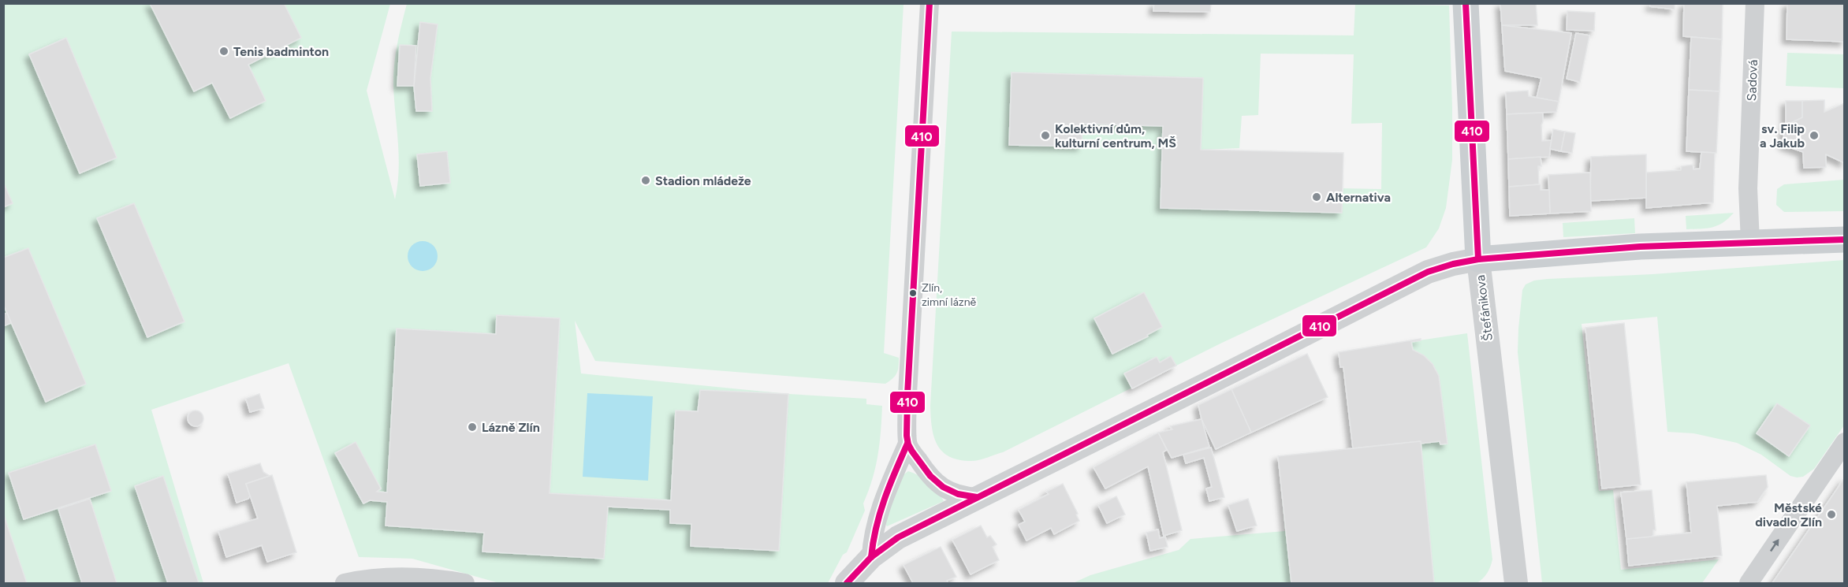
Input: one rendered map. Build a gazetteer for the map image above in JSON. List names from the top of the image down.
{
  "streets": {
    "main road": ["Štefánikova"],
    "street": ["Sadová"]
  },
  "places": [
    "Tenis badminton",
    "Kolektivní dům, kulturní centrum, MŠ",
    "sv. Filip a Jakub",
    "Stadion mládeže",
    "Alternativa",
    "Zlín, zimní lázně",
    "Lázně Zlín",
    "Městské divadlo Zlín"
  ],
  "lines": ["transit line 410"]
}
